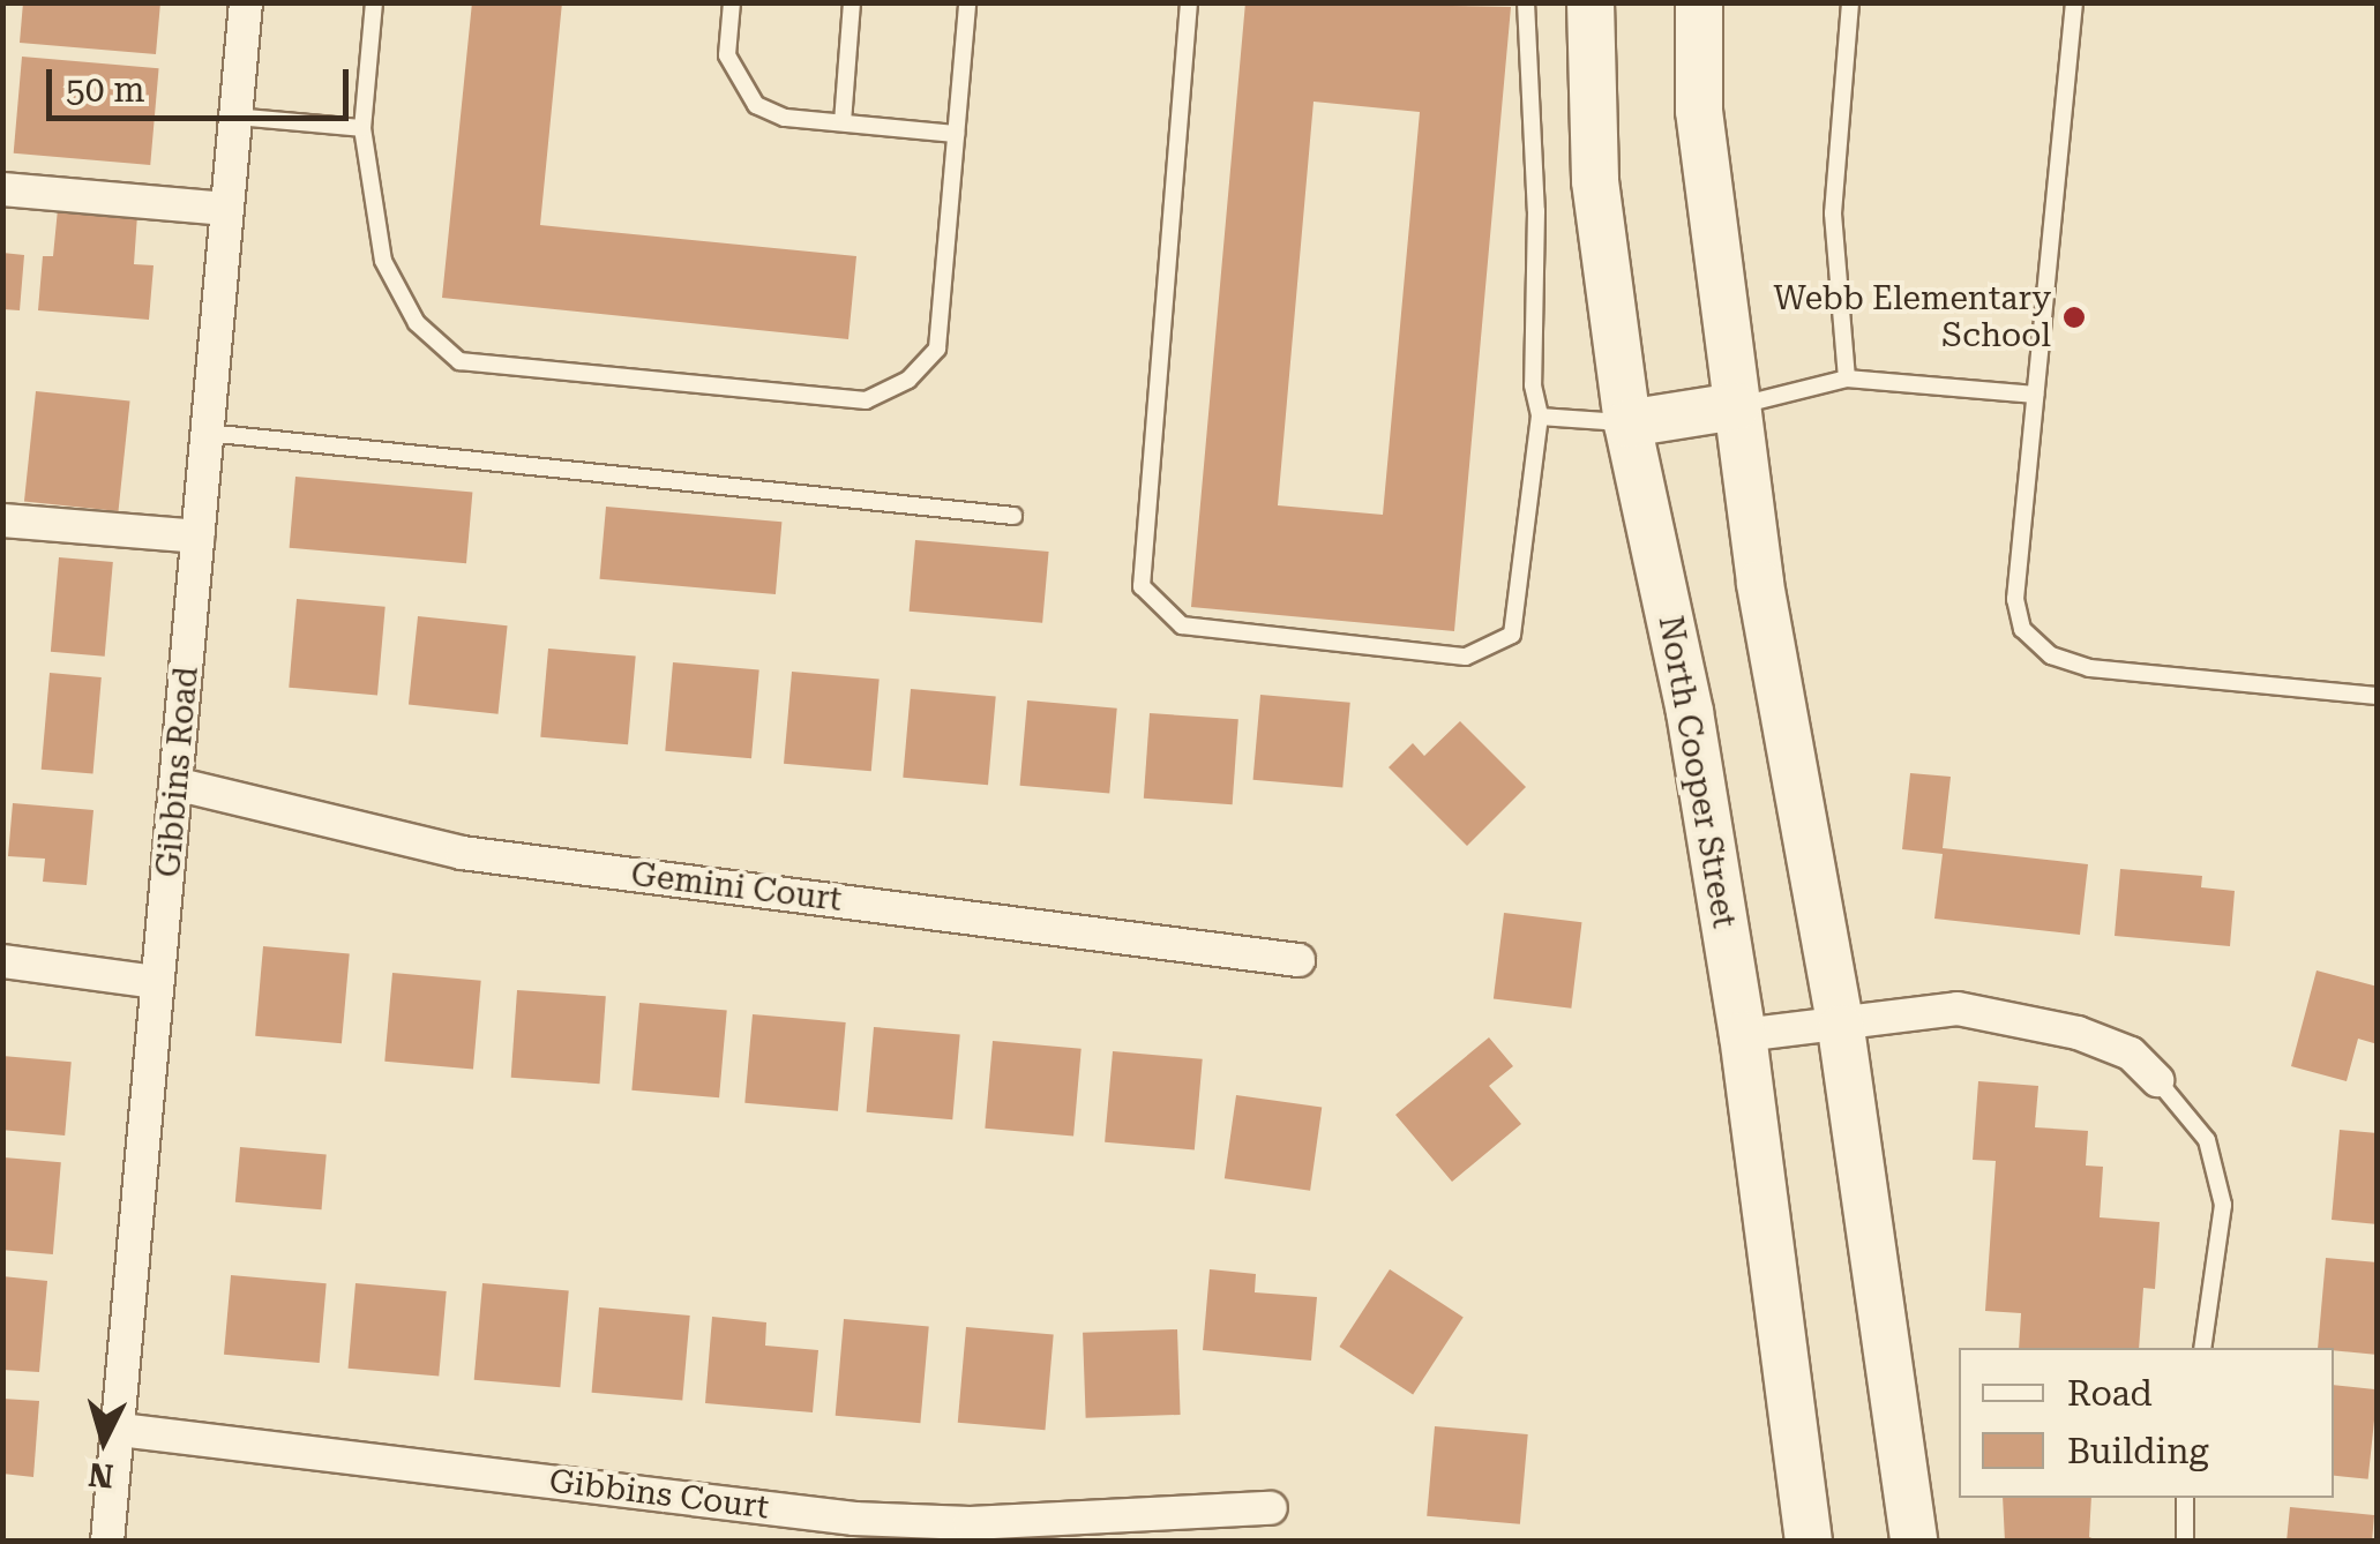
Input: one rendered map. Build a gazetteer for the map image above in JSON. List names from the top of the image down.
{
  "streets": {
    "main road": ["North Cooper Street"],
    "street": ["Gibbins Road", "Gemini Court", "Gibbins Court"]
  },
  "crossings": [
    ["Gibbins Road", "Gemini Court"],
    ["Gibbins Road", "Gibbins Court"]
  ],
  "places": ["Webb Elementary School"],
  "legend": ["Road", "Building"],
  "scale_bar": "50 m",
  "north": "bottom"
}
